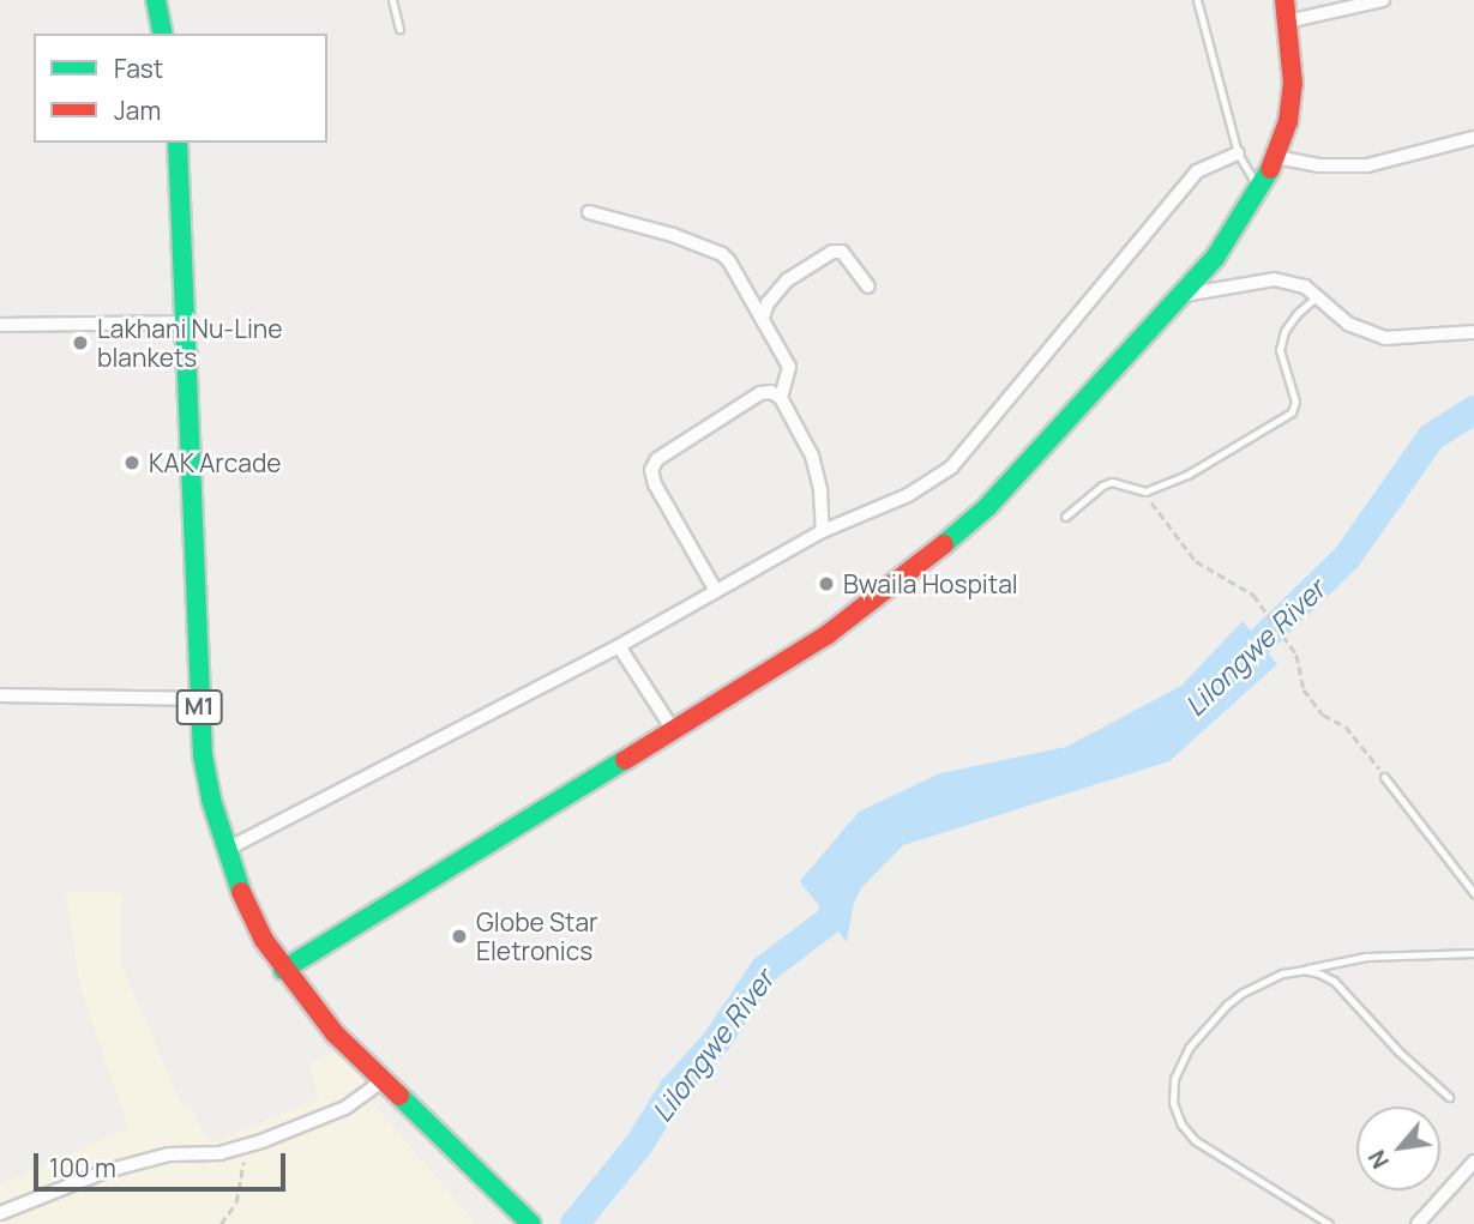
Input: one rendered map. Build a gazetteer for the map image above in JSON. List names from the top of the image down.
{
  "streets": {
    "main road": ["M1"]
  },
  "water": ["Lilongwe River"],
  "places": [
    "Lakhani Nu-Line blankets",
    "KAK Arcade",
    "Bwaila Hospital",
    "Globe Star Eletronics"
  ],
  "legend": ["Fast", "Jam"],
  "scale_bar": "100 m",
  "north": "bottom left"
}
